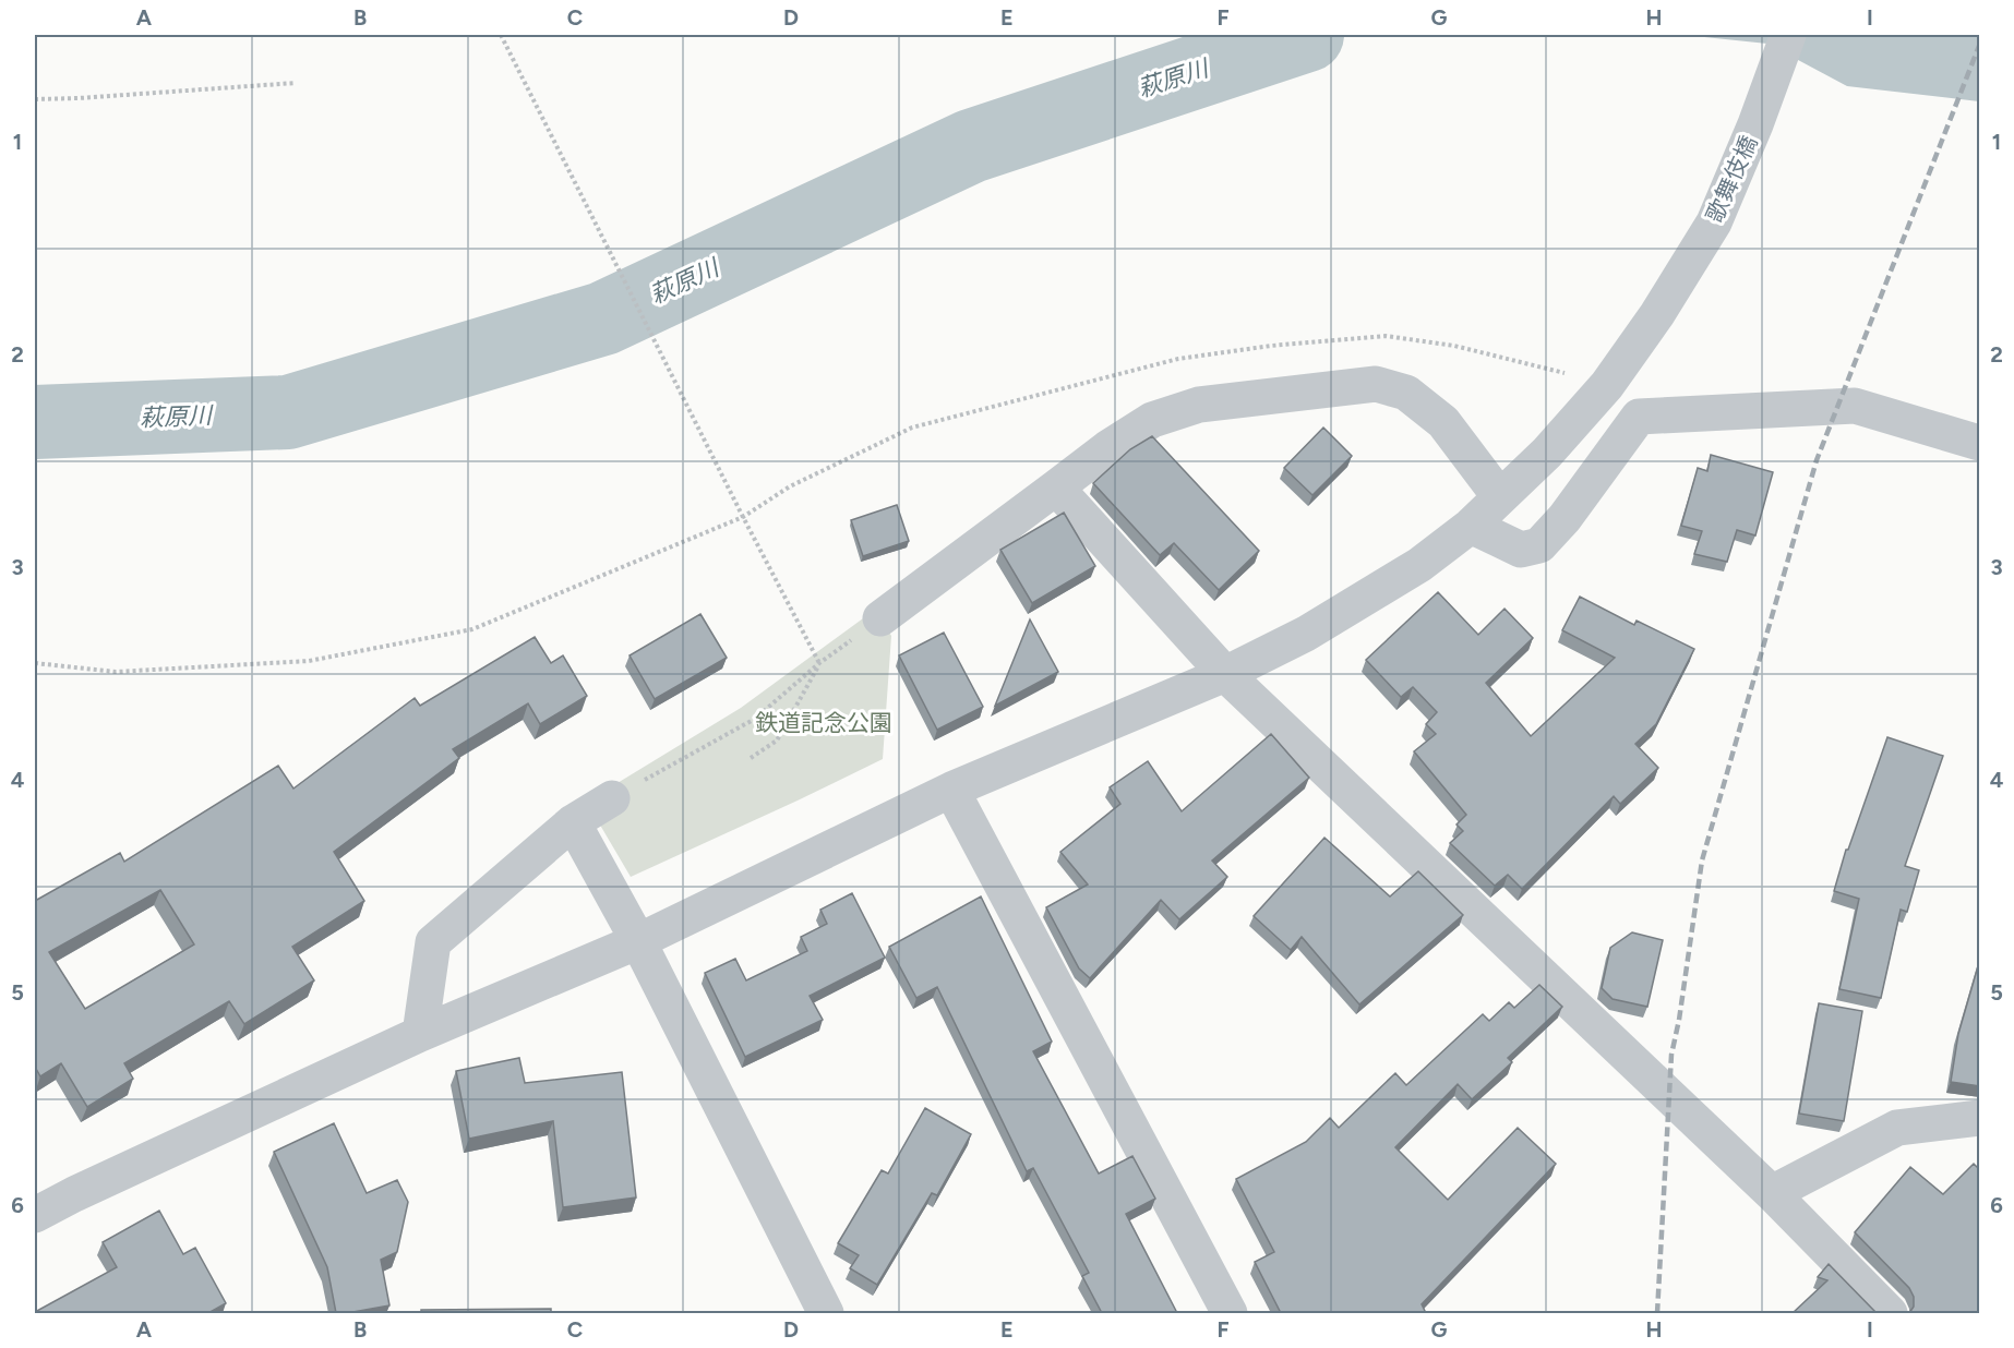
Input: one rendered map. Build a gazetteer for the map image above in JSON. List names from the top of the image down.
{
  "streets": {
    "street": ["歌舞伎橋"]
  },
  "water": ["萩原川"],
  "parks": ["鉄道記念公園"],
  "grid": {
    "columns": [
      "A",
      "B",
      "C",
      "D",
      "E",
      "F",
      "G",
      "H",
      "I"
    ],
    "rows": [
      "1",
      "2",
      "3",
      "4",
      "5",
      "6"
    ]
  }
}
